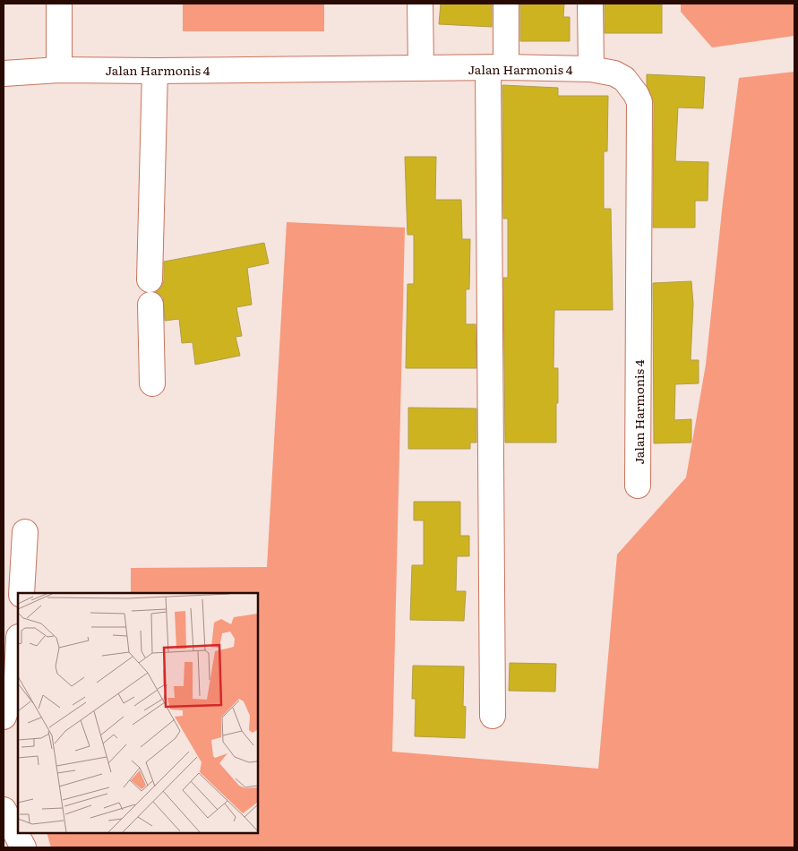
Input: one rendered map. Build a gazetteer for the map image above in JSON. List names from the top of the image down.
{
  "streets": {
    "street": ["Jalan Harmonis 4"]
  }
}
